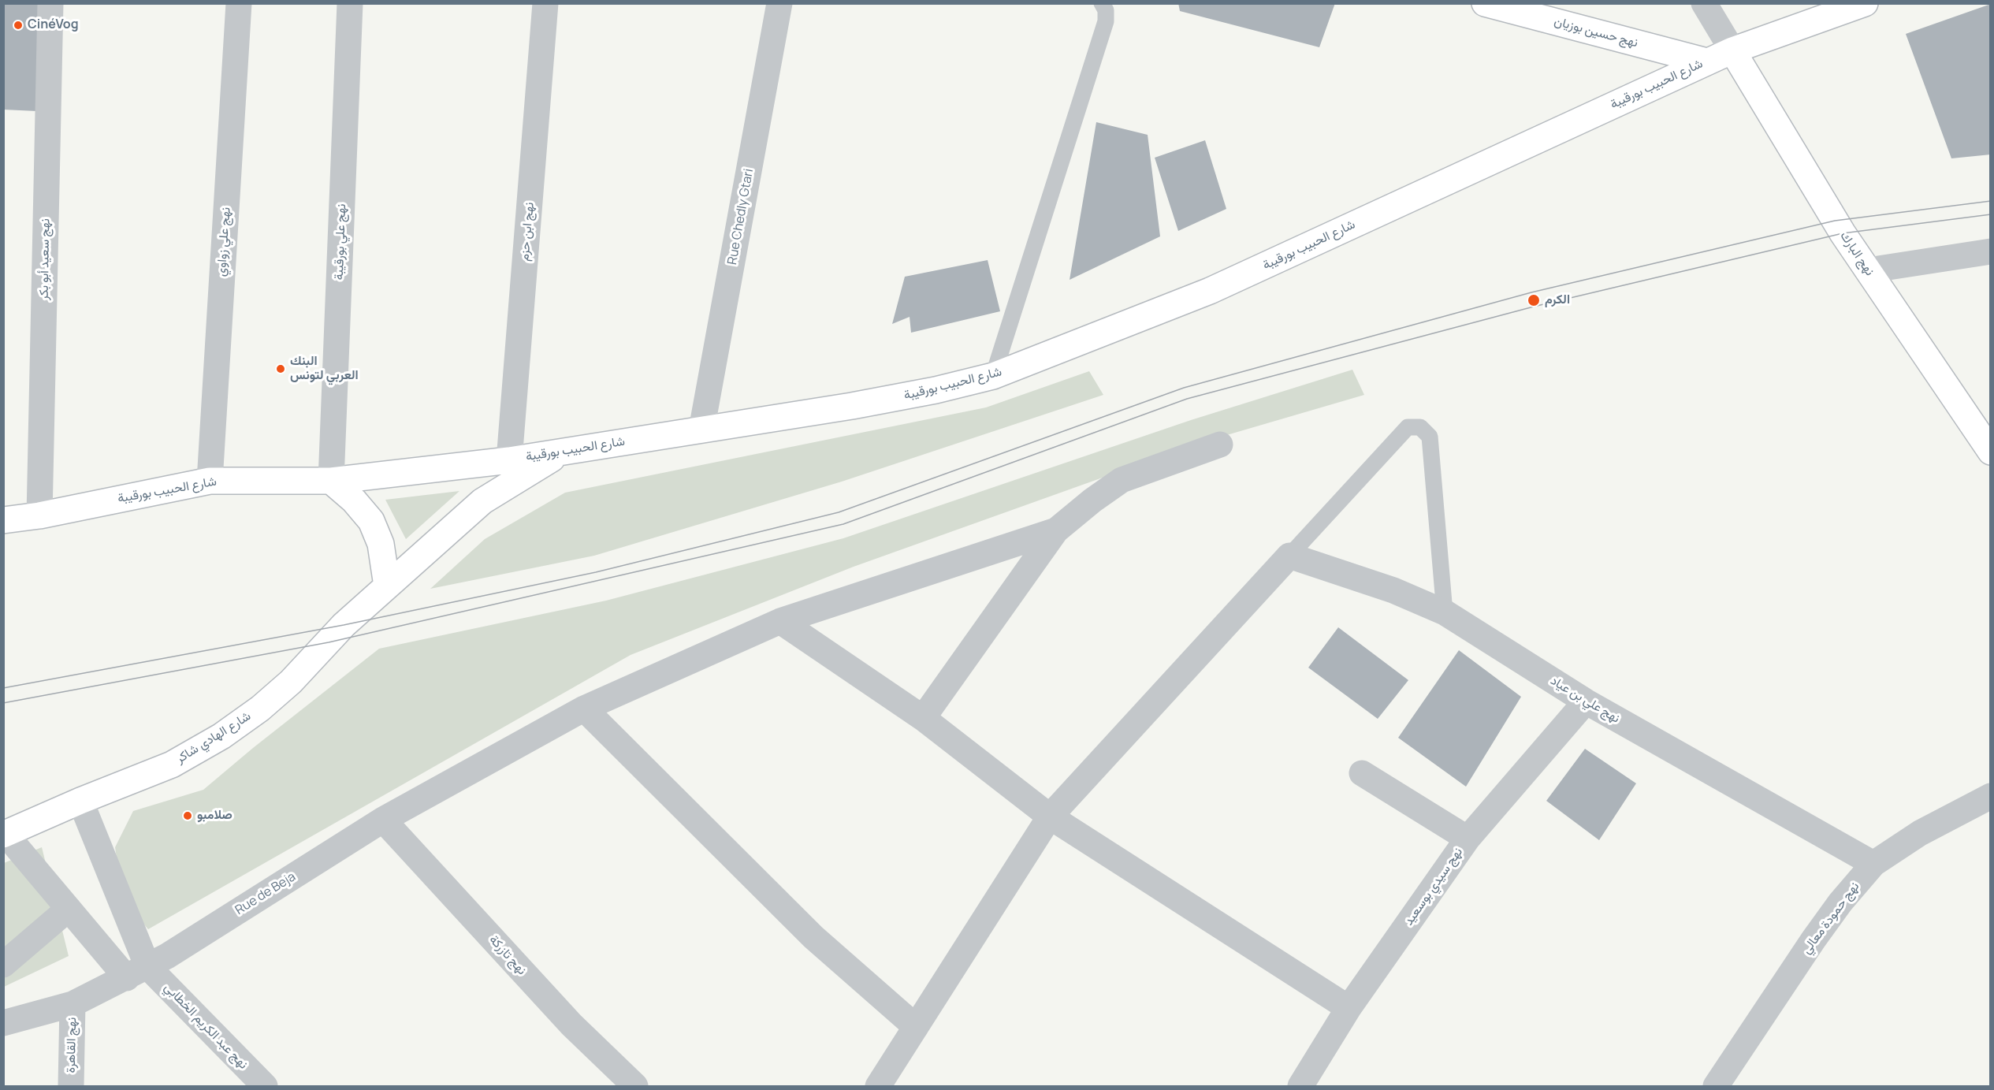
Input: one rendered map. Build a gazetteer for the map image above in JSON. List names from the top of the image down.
{
  "streets": {
    "main road": [
      "نهج حسين بوزيان",
      "شارع الحبيب بورقيبة",
      "نهج البارك",
      "شارع الهادي شاكر"
    ],
    "street": [
      "Rue Chedly Gtari",
      "نهج ابن حزم",
      "نهج علي زواوي",
      "نهج علي بورقيبة",
      "نهج سعيد أبو بكر",
      "نهج علي بن عياد",
      "نهج سيدي بوسعيد",
      "Rue de Beja",
      "نهج حمودة معالي",
      "نهج تازركة",
      "نهج عبد الكريم الخطابي",
      "نهج القاهرة"
    ]
  },
  "crossings": [
    ["نهج حسين بوزيان", "شارع الحبيب بورقيبة"],
    ["شارع الحبيب بورقيبة", "Rue Chedly Gtari"],
    ["شارع الحبيب بورقيبة", "نهج ابن حزم"],
    ["شارع الحبيب بورقيبة", "نهج علي زواوي"],
    ["شارع الحبيب بورقيبة", "نهج علي بورقيبة"],
    ["شارع الحبيب بورقيبة", "نهج البارك"],
    ["شارع الحبيب بورقيبة", "نهج سعيد أبو بكر"],
    ["شارع الحبيب بورقيبة", "شارع الهادي شاكر"],
    ["نهج علي بن عياد", "نهج سيدي بوسعيد"],
    ["نهج علي بن عياد", "نهج حمودة معالي"],
    ["شارع الهادي شاكر", "نهج عبد الكريم الخطابي"],
    ["Rue de Beja", "نهج تازركة"],
    ["Rue de Beja", "نهج عبد الكريم الخطابي"],
    ["Rue de Beja", "نهج القاهرة"]
  ],
  "places": [
    "CinéVog",
    "الكرم",
    "البنك العربي لتونس",
    "صلامبو"
  ]
}
